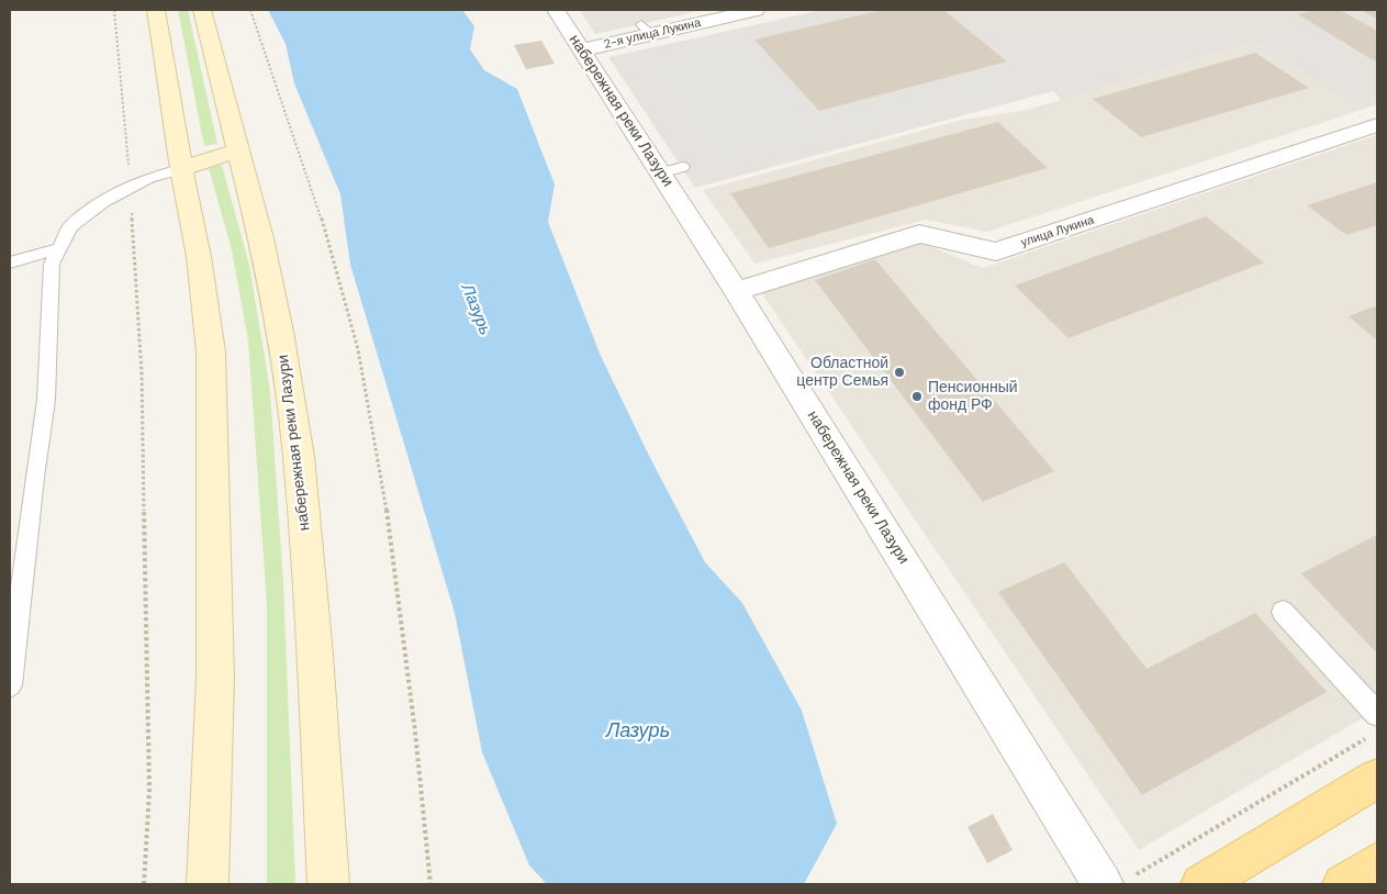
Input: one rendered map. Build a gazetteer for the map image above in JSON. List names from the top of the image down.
{
  "streets": {
    "main road": ["набережная реки Лазури"],
    "street": ["2-я улица Лукина", "улица Лукина"]
  },
  "crossings": [
    ["2-я улица Лукина", "набережная реки Лазури"],
    ["набережная реки Лазури", "улица Лукина"]
  ],
  "water": ["Лазурь"],
  "places": ["Областной центр Семья", "Пенсионный фонд РФ"]
}
